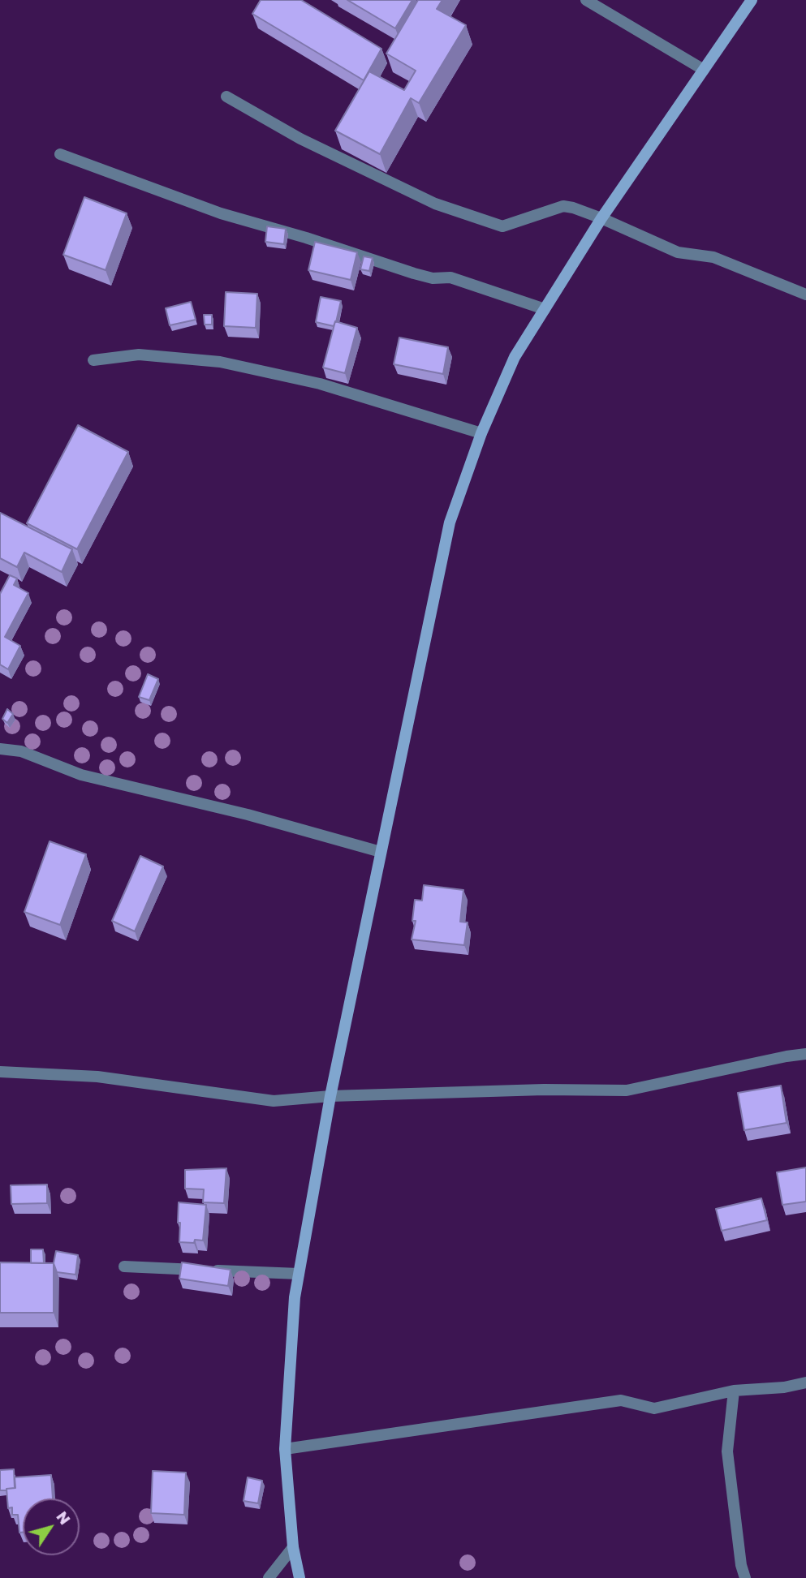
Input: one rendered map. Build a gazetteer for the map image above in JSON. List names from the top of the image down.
{
  "north": "top right"
}
